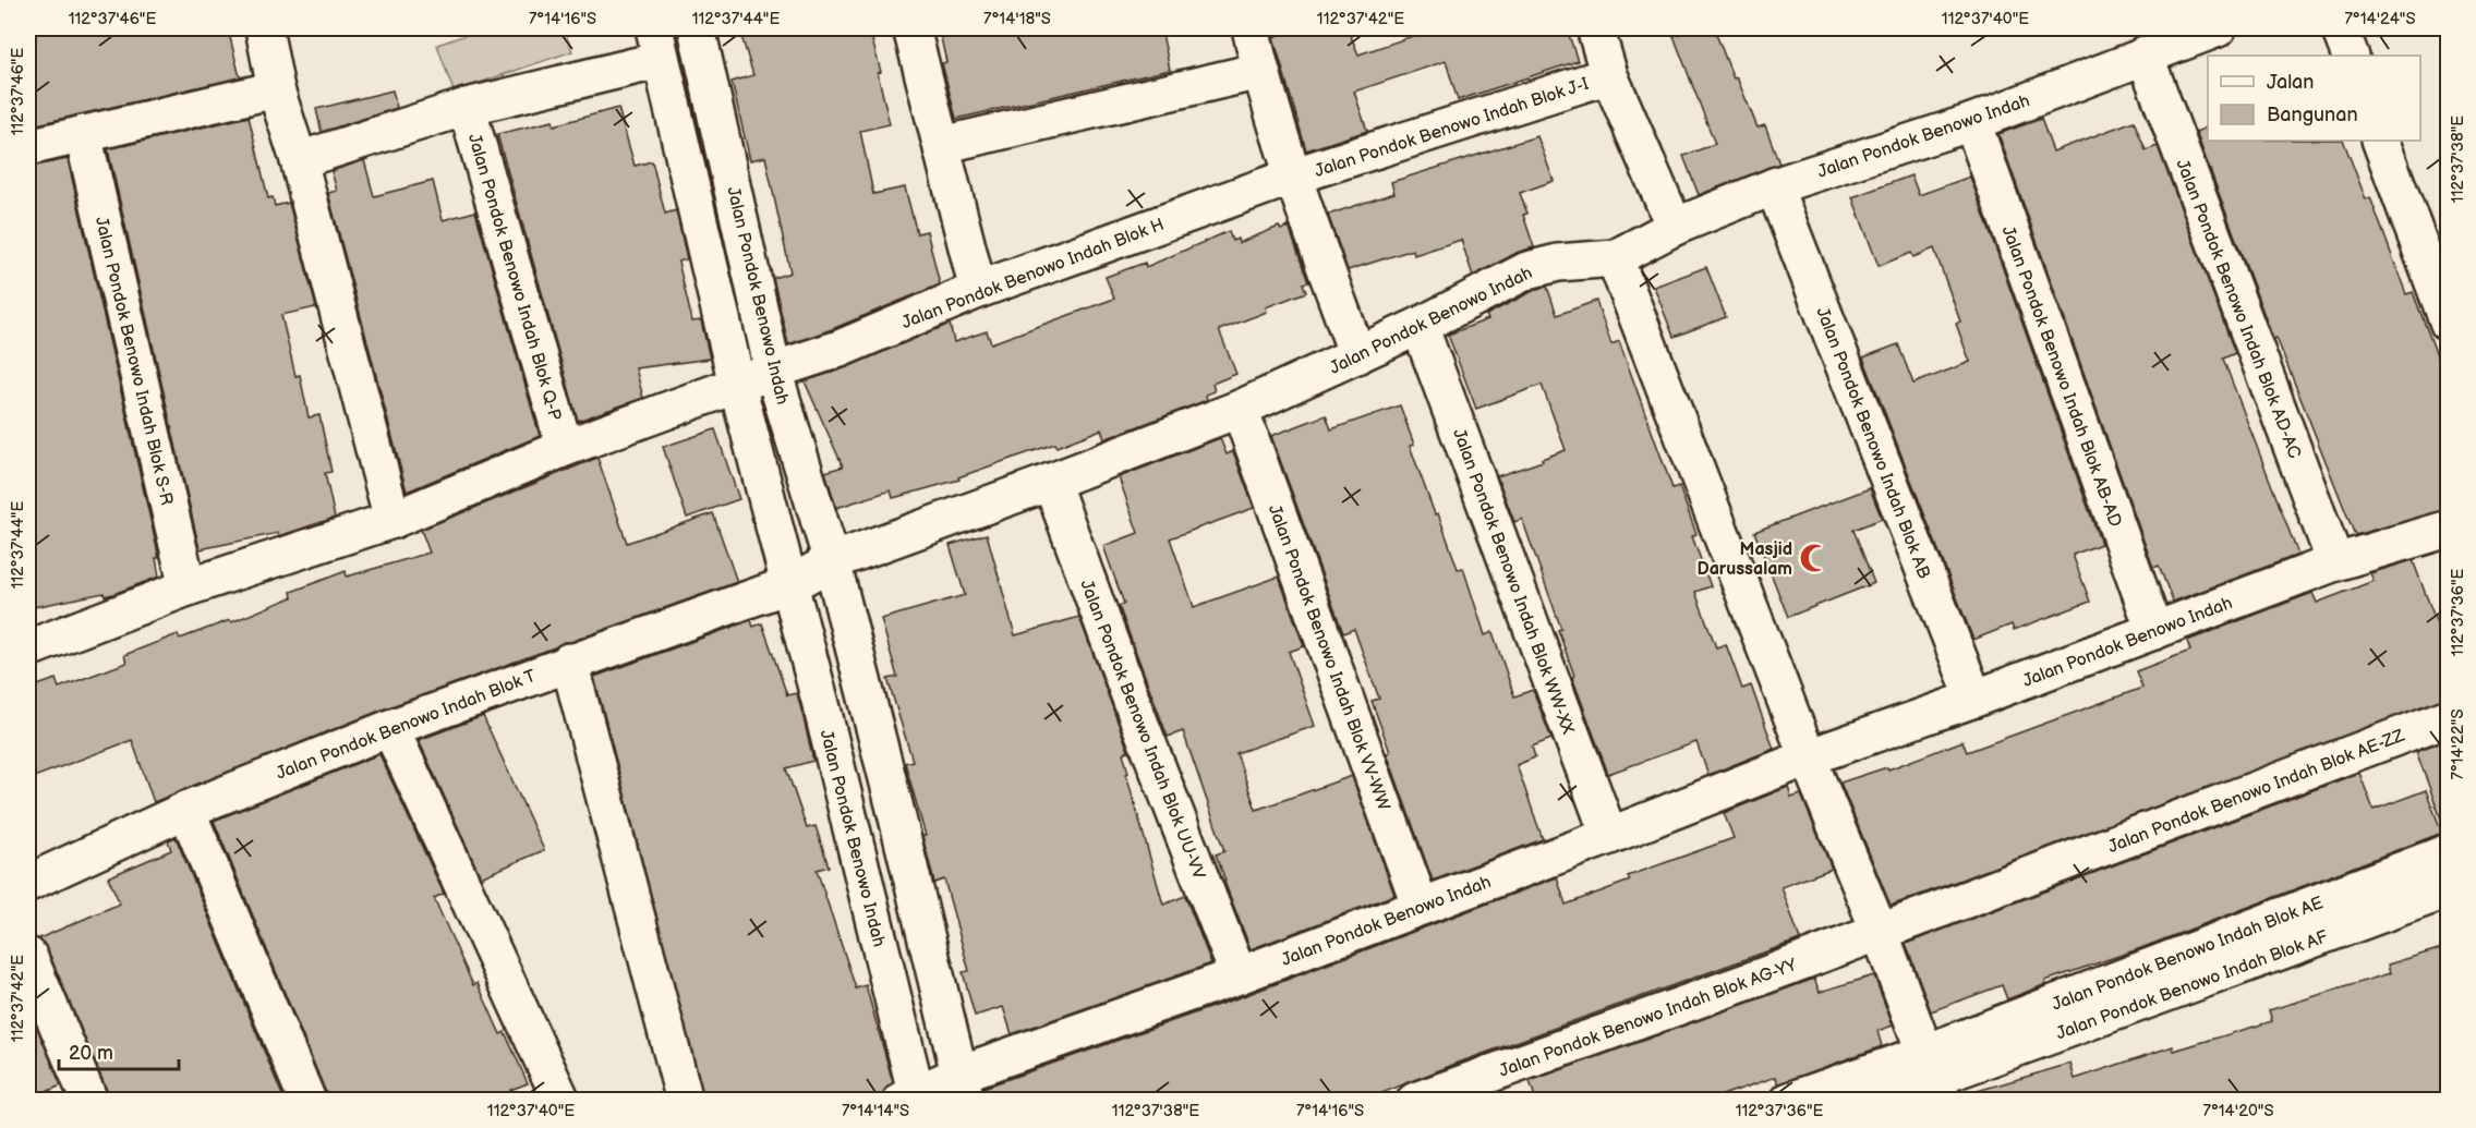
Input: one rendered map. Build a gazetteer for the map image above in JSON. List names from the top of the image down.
{
  "streets": {
    "street": [
      "Jalan Pondok Benowo Indah Blok J-I",
      "Jalan Pondok Benowo Indah",
      "Jalan Pondok Benowo Indah Blok H",
      "Jalan Pondok Benowo Indah Blok Q-P",
      "Jalan Pondok Benowo Indah Blok AD-AC",
      "Jalan Pondok Benowo Indah Blok S-R",
      "Jalan Pondok Benowo Indah Blok AB-AD",
      "Jalan Pondok Benowo Indah Blok AB",
      "Jalan Pondok Benowo Indah Blok WW-XX",
      "Jalan Pondok Benowo Indah Blok VV-WW",
      "Jalan Pondok Benowo Indah Blok T",
      "Jalan Pondok Benowo Indah Blok UU-VV",
      "Jalan Pondok Benowo Indah Blok AE-ZZ",
      "Jalan Pondok Benowo Indah Blok AE",
      "Jalan Pondok Benowo Indah Blok AF",
      "Jalan Pondok Benowo Indah Blok AG-YY"
    ]
  },
  "crossings": [
    ["Jalan Pondok Benowo Indah Blok J-I", "Jalan Pondok Benowo Indah Blok H"],
    ["Jalan Pondok Benowo Indah", "Jalan Pondok Benowo Indah Blok H"],
    ["Jalan Pondok Benowo Indah", "Jalan Pondok Benowo Indah Blok Q-P"],
    ["Jalan Pondok Benowo Indah", "Jalan Pondok Benowo Indah Blok AD-AC"],
    ["Jalan Pondok Benowo Indah", "Jalan Pondok Benowo Indah Blok AB-AD"],
    ["Jalan Pondok Benowo Indah", "Jalan Pondok Benowo Indah Blok AB"],
    ["Jalan Pondok Benowo Indah", "Jalan Pondok Benowo Indah Blok WW-XX"],
    ["Jalan Pondok Benowo Indah", "Jalan Pondok Benowo Indah Blok VV-WW"],
    ["Jalan Pondok Benowo Indah", "Jalan Pondok Benowo Indah Blok T"],
    ["Jalan Pondok Benowo Indah", "Jalan Pondok Benowo Indah Blok UU-VV"],
    ["Jalan Pondok Benowo Indah Blok AE-ZZ", "Jalan Pondok Benowo Indah Blok AG-YY"],
    ["Jalan Pondok Benowo Indah Blok AE", "Jalan Pondok Benowo Indah Blok AF"]
  ],
  "places": {
    "mosque": ["Masjid Darussalam"]
  },
  "legend": ["Jalan", "Bangunan"],
  "scale_bar": "20 m",
  "coordinates": [
    "112°37'46\"E",
    "7°14'16\"S",
    "112°37'44\"E",
    "7°14'18\"S",
    "112°37'42\"E",
    "112°37'40\"E",
    "7°14'24\"S",
    "112°37'38\"E",
    "112°37'36\"E",
    "7°14'22\"S",
    "7°14'14\"S",
    "7°14'20\"S"
  ]
}
